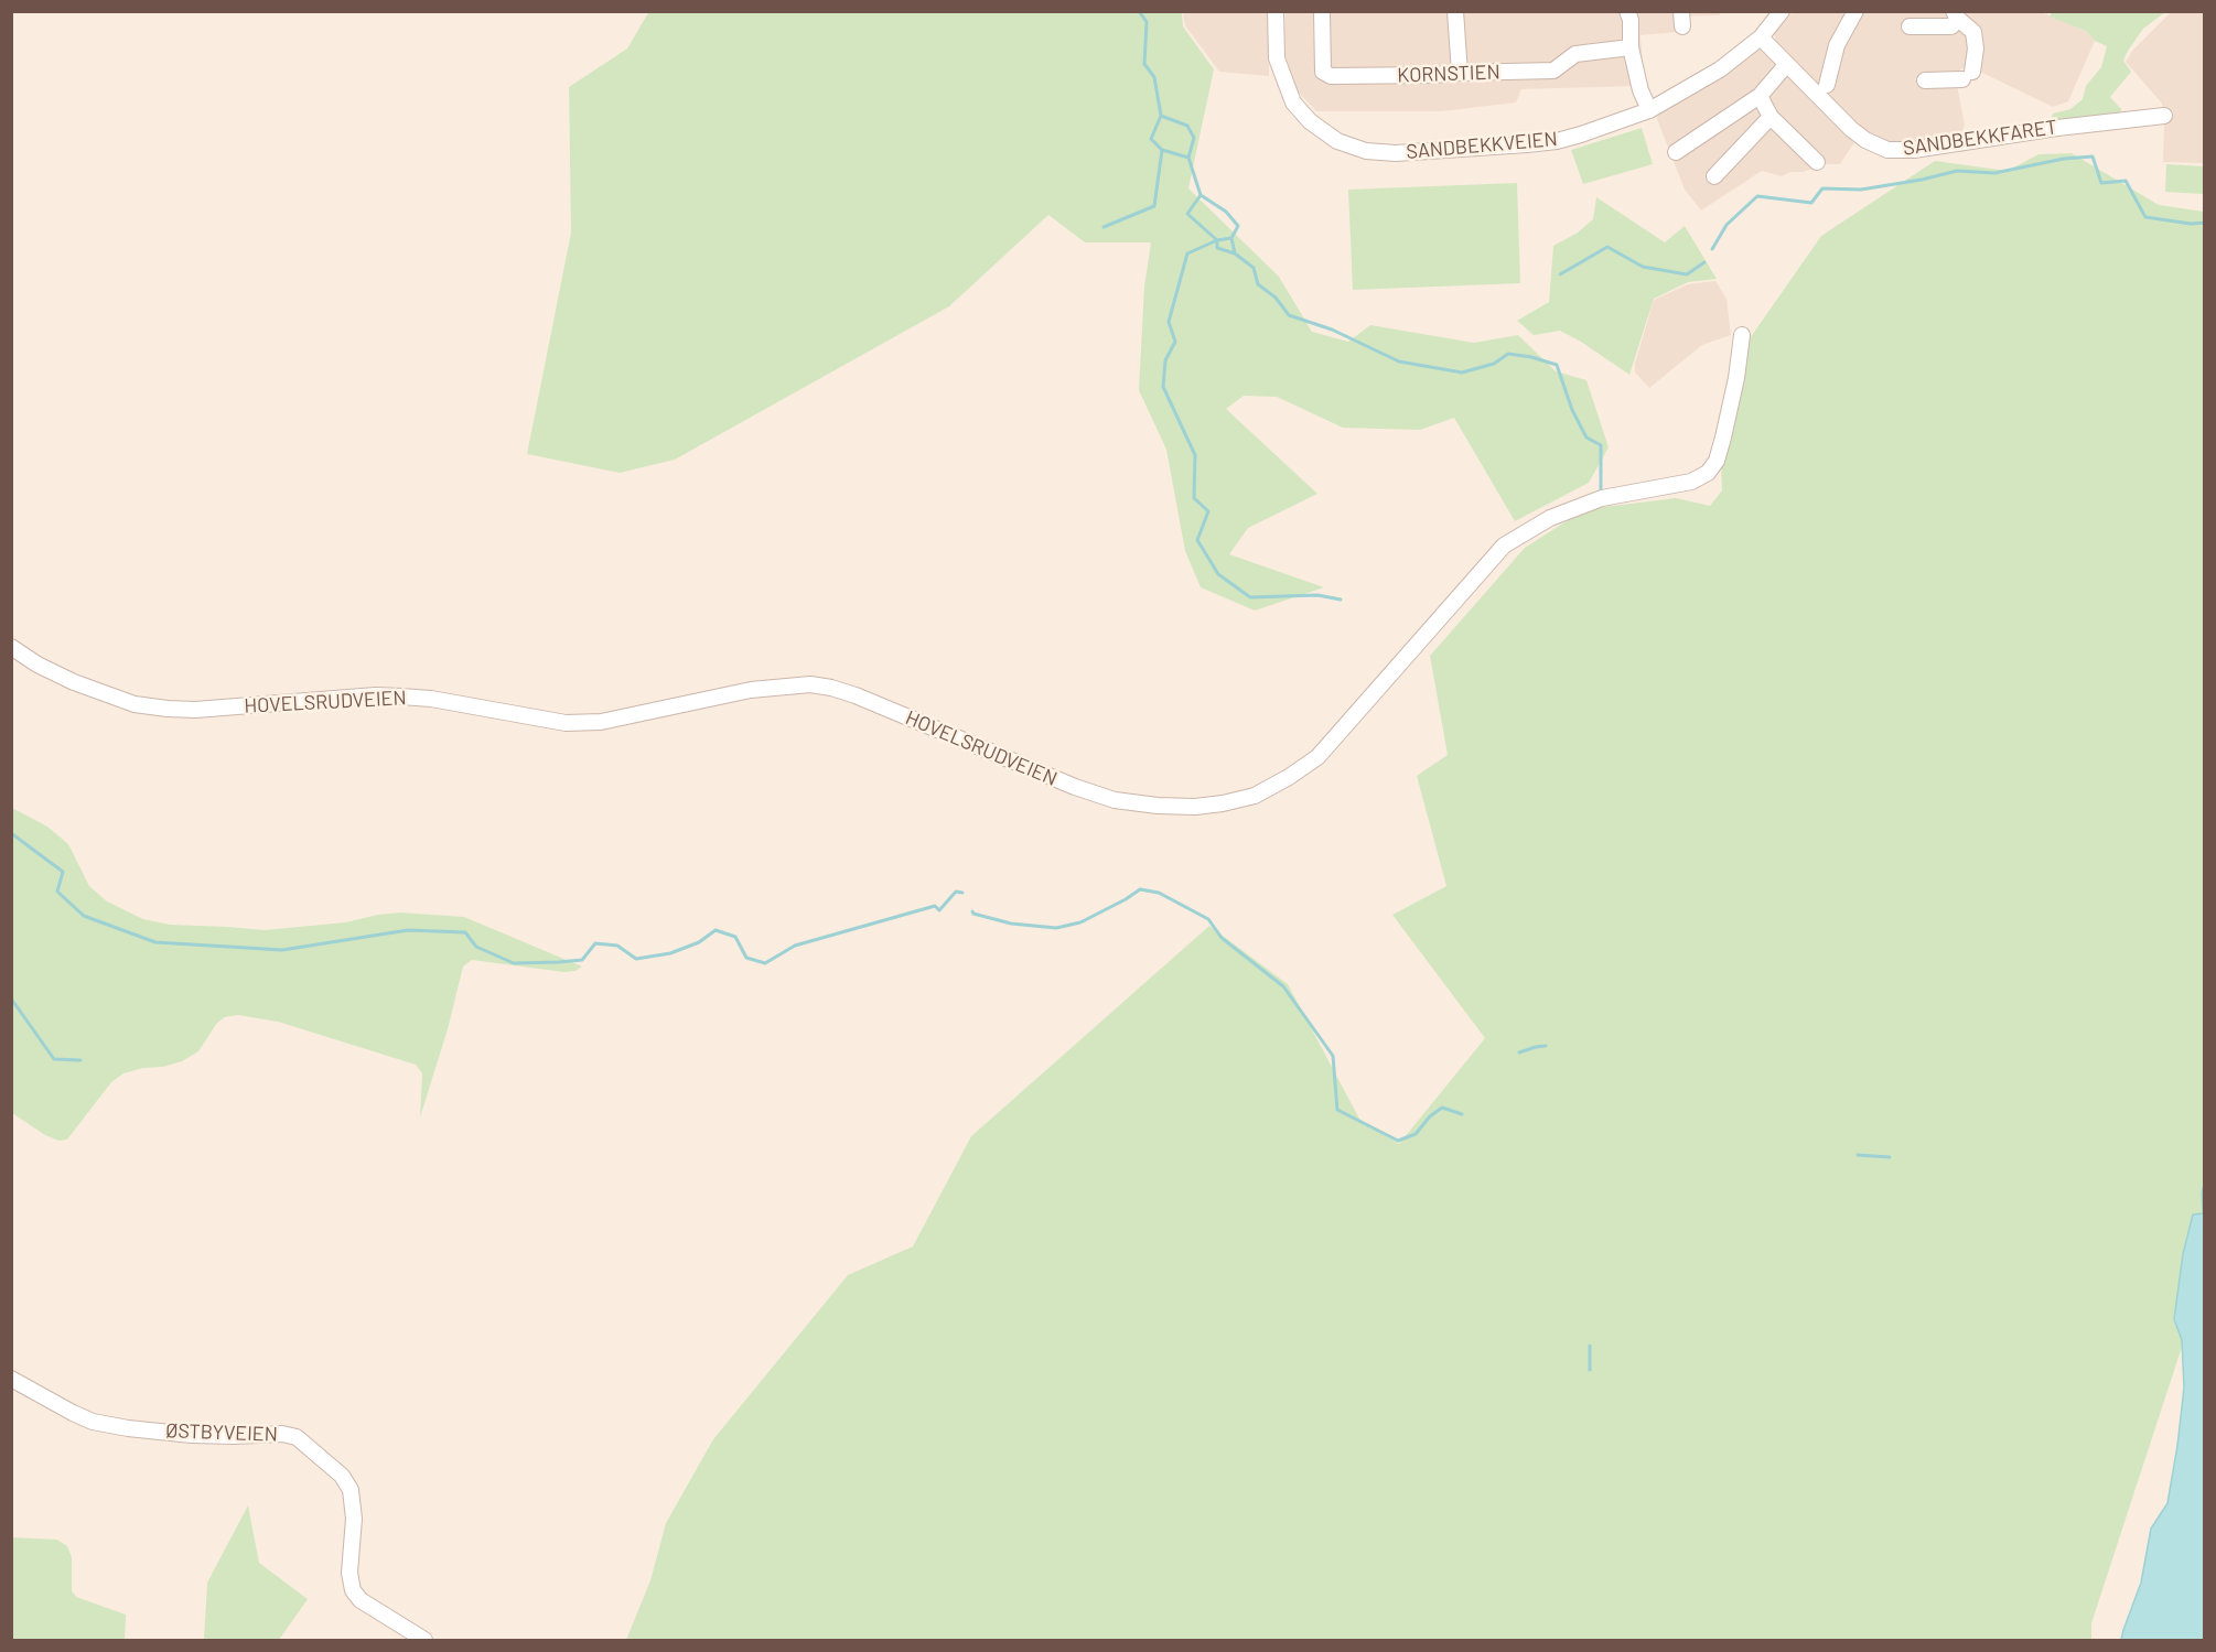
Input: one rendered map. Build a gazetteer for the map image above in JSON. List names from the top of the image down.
{
  "streets": {
    "street": [
      "KORNSTIEN",
      "SANDBEKKFARET",
      "SANDBEKKVEIEN",
      "HOVELSRUDVEIEN",
      "ØSTBYVEIEN"
    ]
  },
  "crossings": [
    ["SANDBEKKFARET", "SANDBEKKVEIEN"]
  ]
}
